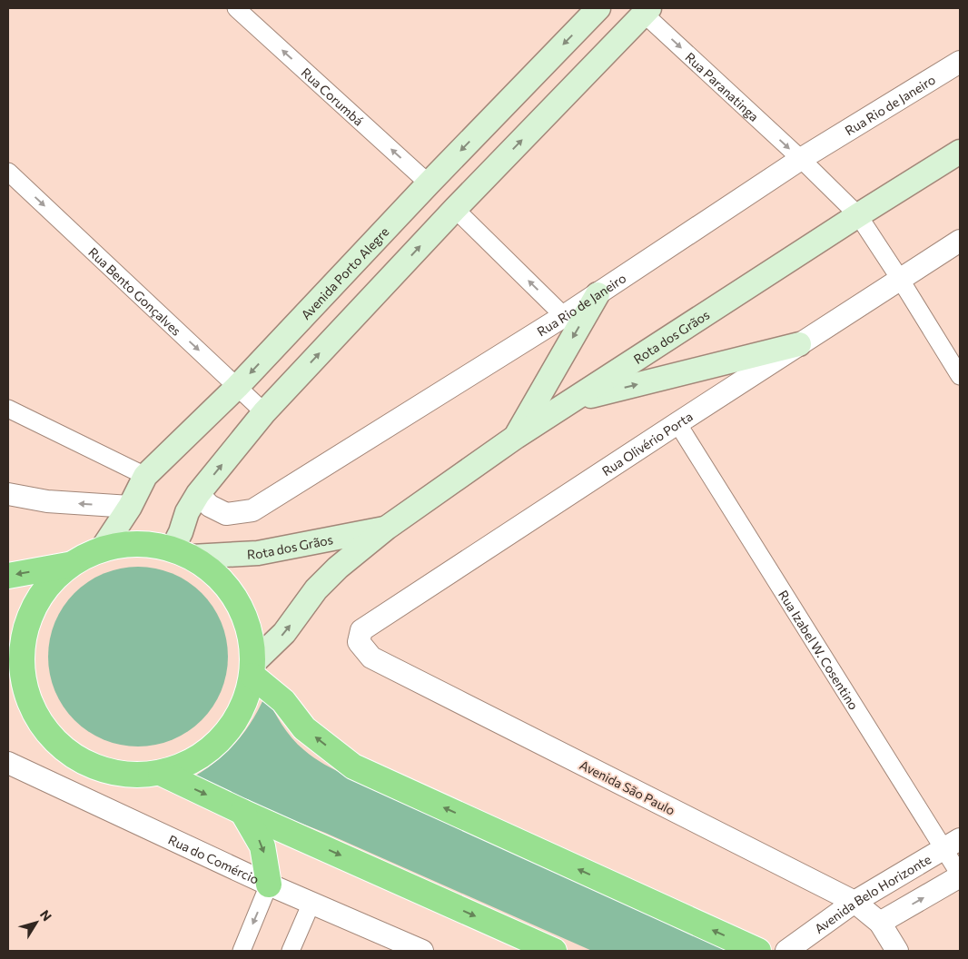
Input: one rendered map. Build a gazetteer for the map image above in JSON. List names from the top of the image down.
{
  "streets": {
    "main road": ["Avenida Porto Alegre", "Rota dos Grãos"],
    "street": [
      "Rua Paranatinga",
      "Rua Corumbá",
      "Rua Rio de Janeiro",
      "Rua Bento Gonçalves",
      "Rua Olivério Porta",
      "Rua Izabel W. Cosentino",
      "Avenida São Paulo",
      "Rua do Comércio",
      "Avenida Belo Horizonte"
    ]
  },
  "crossings": [
    ["Rua Paranatinga", "Rua Rio de Janeiro"],
    ["Rua Paranatinga", "Rota dos Grãos"],
    ["Rua Paranatinga", "Rua Olivério Porta"],
    ["Rua Corumbá", "Avenida Porto Alegre"],
    ["Avenida Porto Alegre", "Rua Bento Gonçalves"],
    ["Rua Olivério Porta", "Rua Izabel W. Cosentino"],
    ["Rua Olivério Porta", "Avenida São Paulo"],
    ["Rua Izabel W. Cosentino", "Avenida Belo Horizonte"],
    ["Avenida São Paulo", "Avenida Belo Horizonte"]
  ],
  "one_way": ["Rua Paranatinga", "Rua Corumbá", "Rua Bento Gonçalves"],
  "north": "top right"
}
